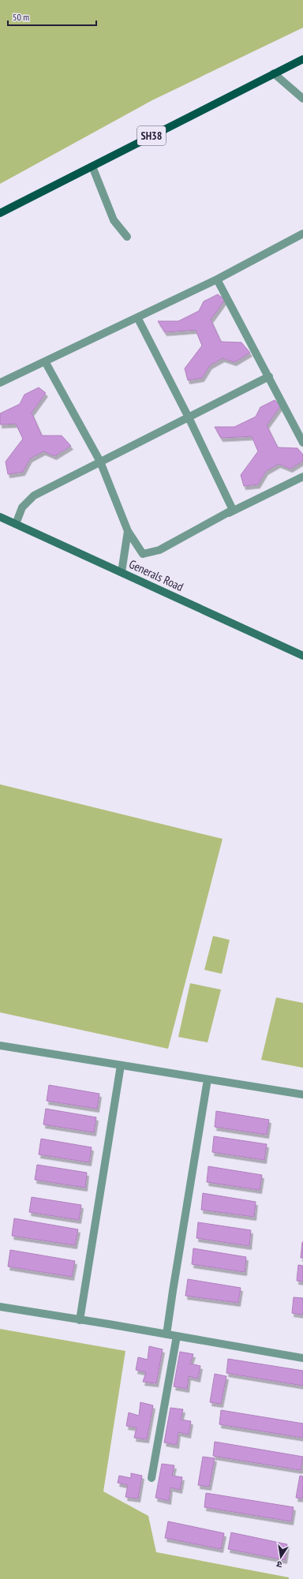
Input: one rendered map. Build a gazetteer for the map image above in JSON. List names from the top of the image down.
{
  "streets": {
    "main road": ["SH38"],
    "street": ["Generals Road"]
  },
  "scale_bar": "50 m",
  "north": "bottom"
}
